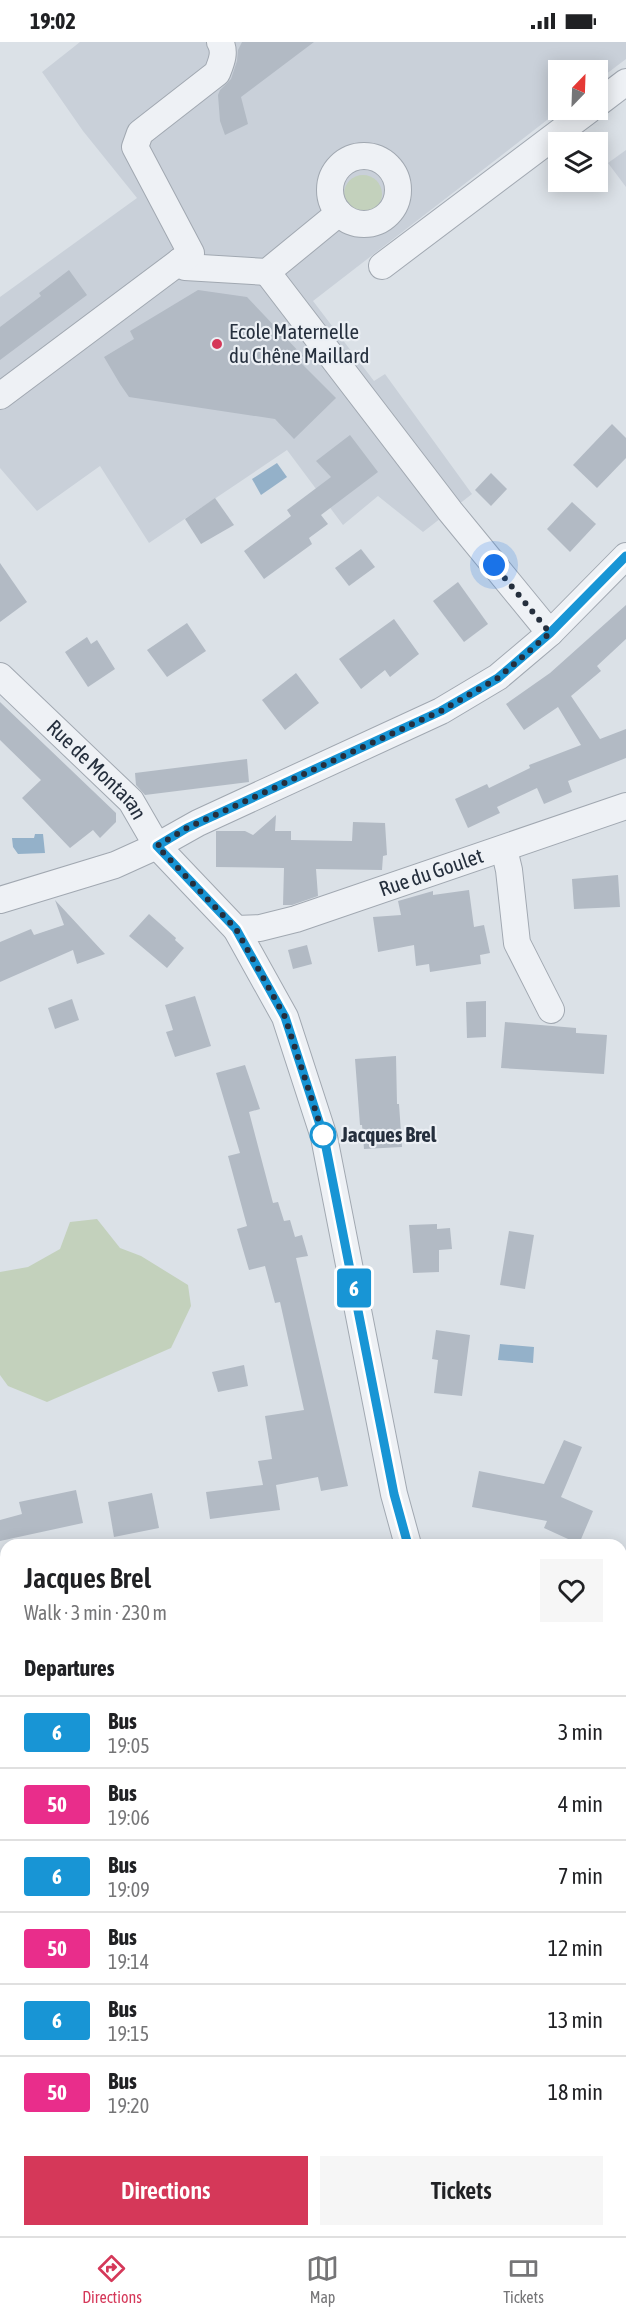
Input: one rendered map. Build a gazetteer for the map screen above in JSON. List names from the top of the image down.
{
  "streets": {
    "street": ["Rue de Montaran", "Rue du Goulet"]
  },
  "crossings": [
    ["Rue de Montaran", "Rue du Goulet"]
  ],
  "places": ["Ecole Maternelle du Chêne Maillard", "Jacques Brel"],
  "lines": ["bus line 6"],
  "north": "top right",
  "page": {
    "status": "19:02",
    "on_map": "6",
    "heading": [
      ["Jacques Brel", "Walk · 3 min · 230 m"],
      "Departures"
    ],
    "list": [
      {
        "mark": "6",
        "name": "Bus",
        "note": "19:05",
        "value": "3 min"
      },
      {
        "mark": "50",
        "name": "Bus",
        "note": "19:06",
        "value": "4 min"
      },
      {
        "mark": "6",
        "name": "Bus",
        "note": "19:09",
        "value": "7 min"
      },
      {
        "mark": "50",
        "name": "Bus",
        "note": "19:14",
        "value": "12 min"
      },
      {
        "mark": "6",
        "name": "Bus",
        "note": "19:15",
        "value": "13 min"
      },
      {
        "mark": "50",
        "name": "Bus",
        "note": "19:20",
        "value": "18 min"
      }
    ],
    "buttons": ["Directions", "Tickets"],
    "tabs": ["Directions", "Map", "Tickets"]
  }
}
